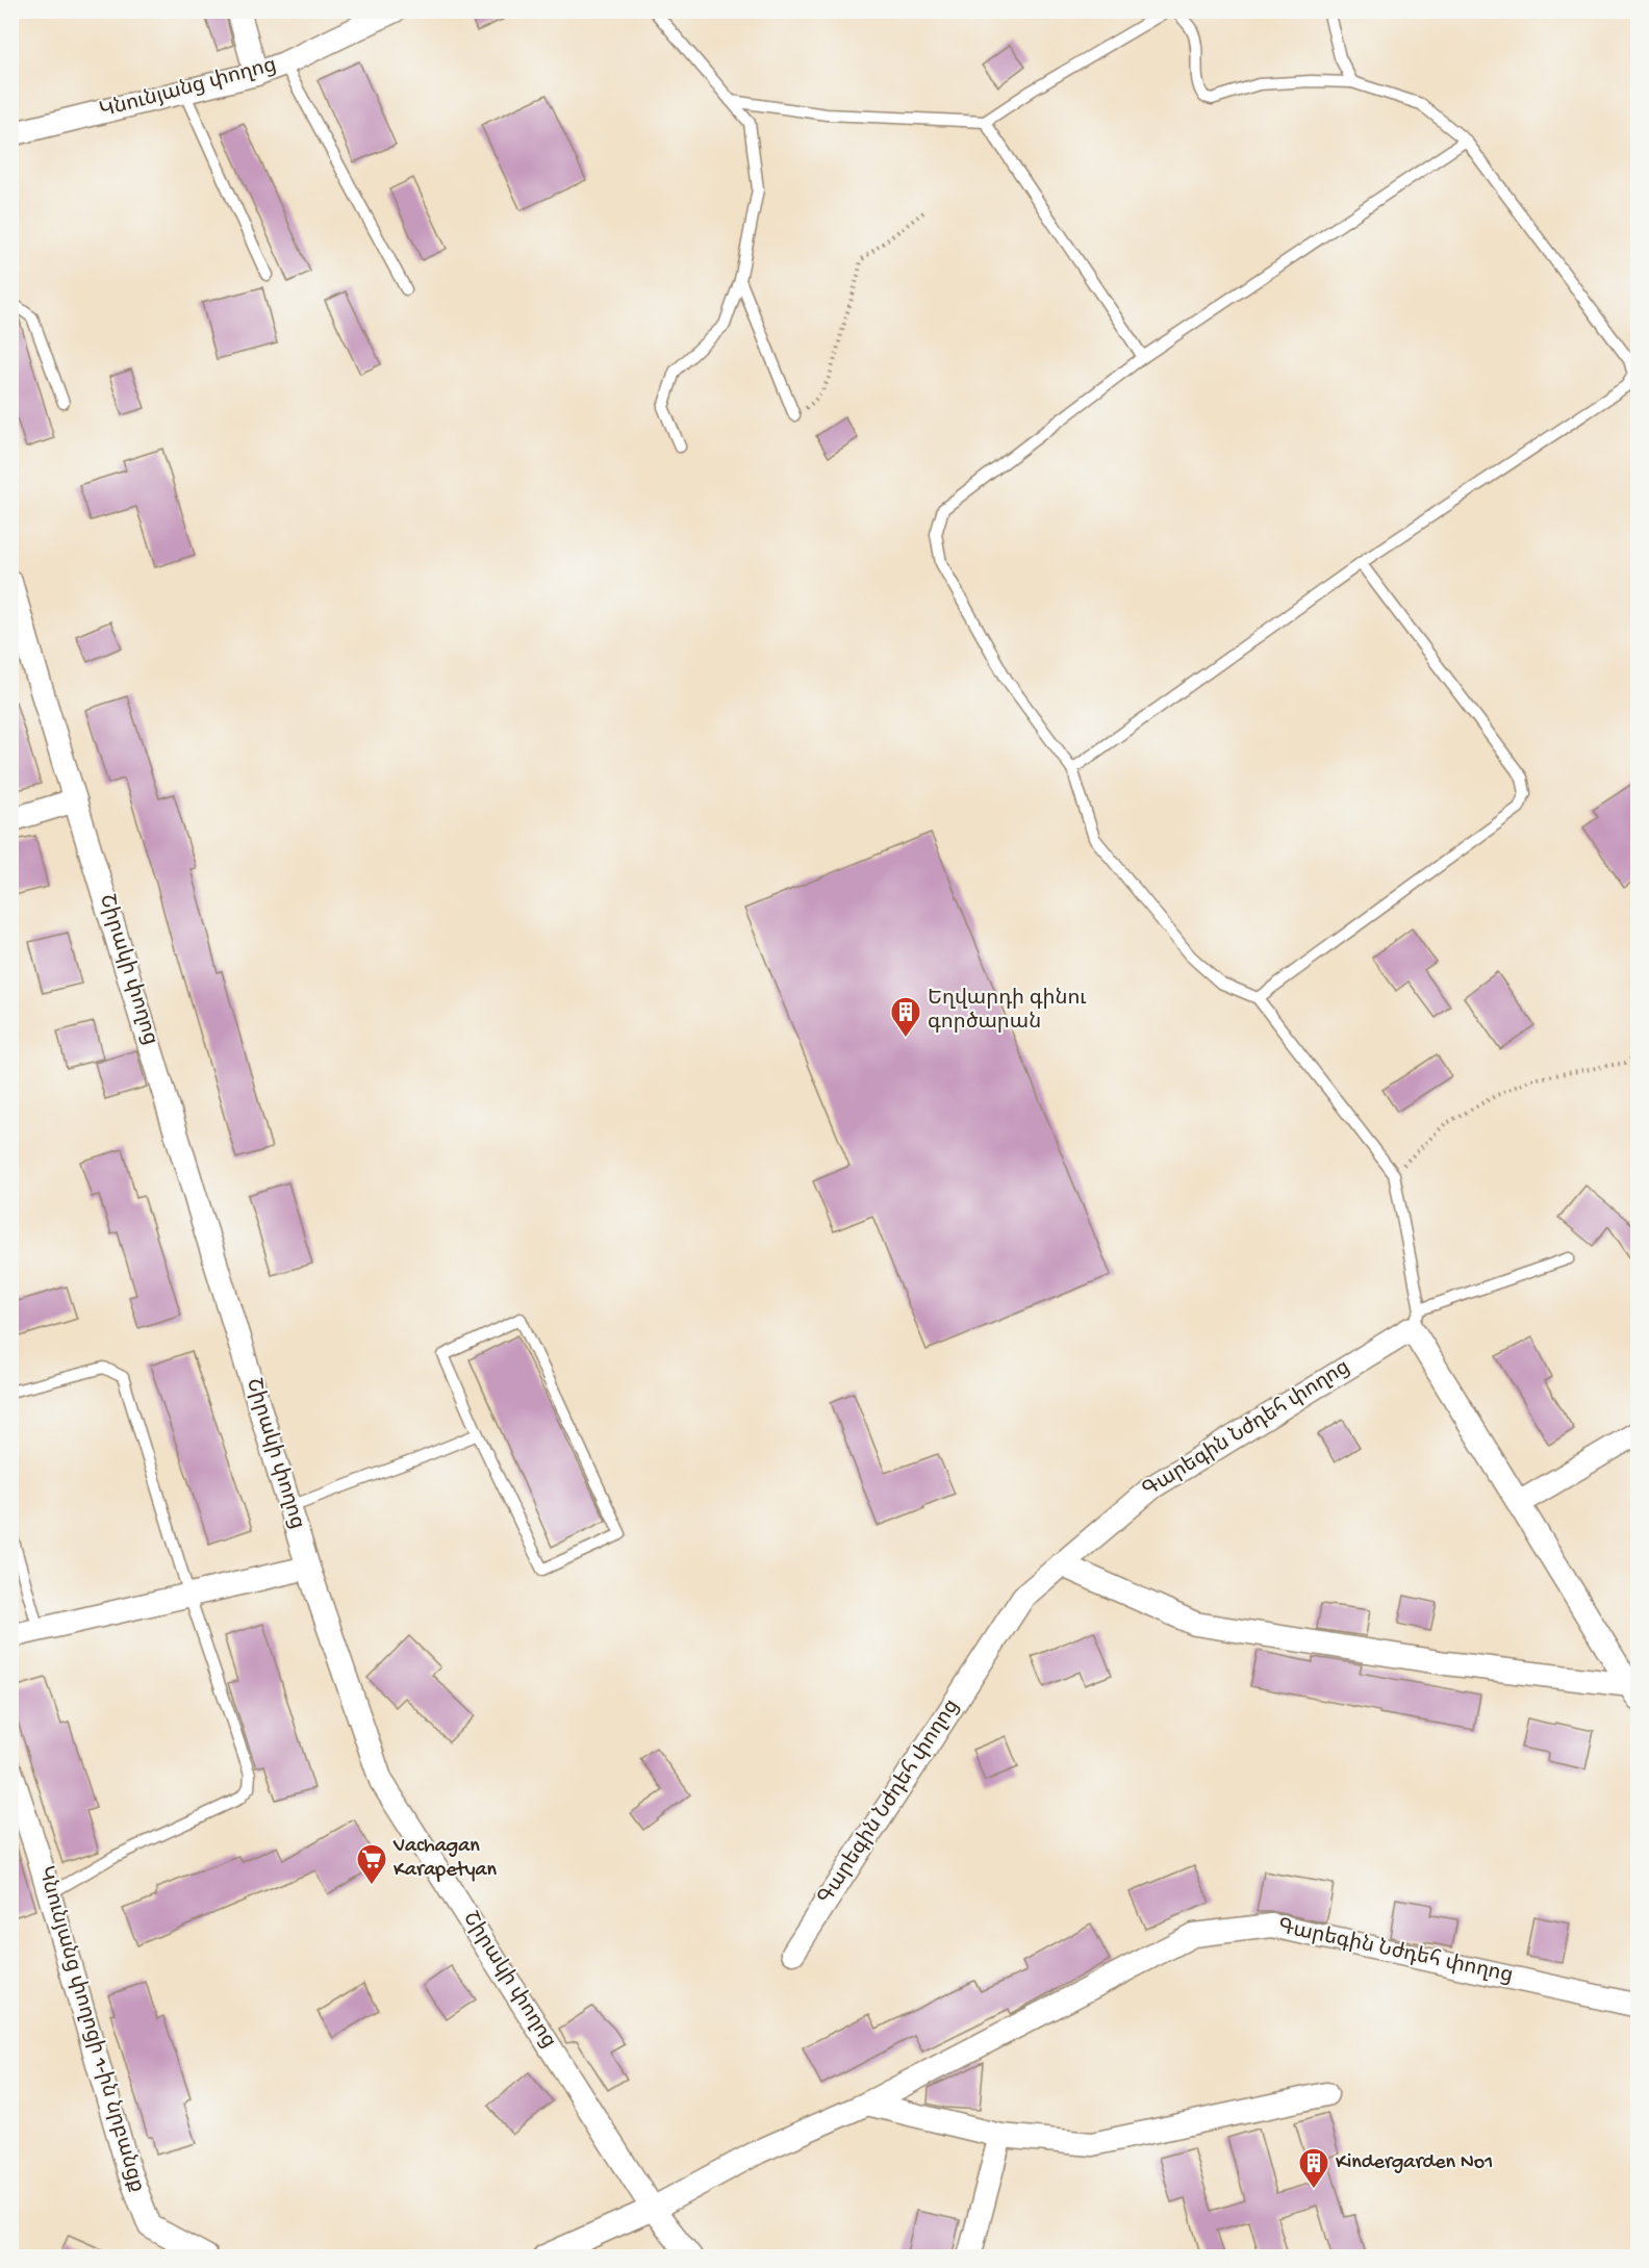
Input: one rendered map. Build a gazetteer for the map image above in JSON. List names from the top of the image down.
{
  "streets": {
    "street": [
      "Կնունյանց փողոց",
      "Շիրակի փողոց",
      "Գարեգին Նժդեհ փողոց",
      "Կնունյանց փողոցի 1-ին նրբանցք"
    ]
  },
  "crossings": [
    ["Շիրակի փողոց", "Գարեգին Նժդեհ փողոց"]
  ],
  "places": {
    "building": ["Եղվարդի գինու գործարան", "Kindergarden No1"],
    "supermarket": ["Vachagan Karapetyan"]
  }
}
